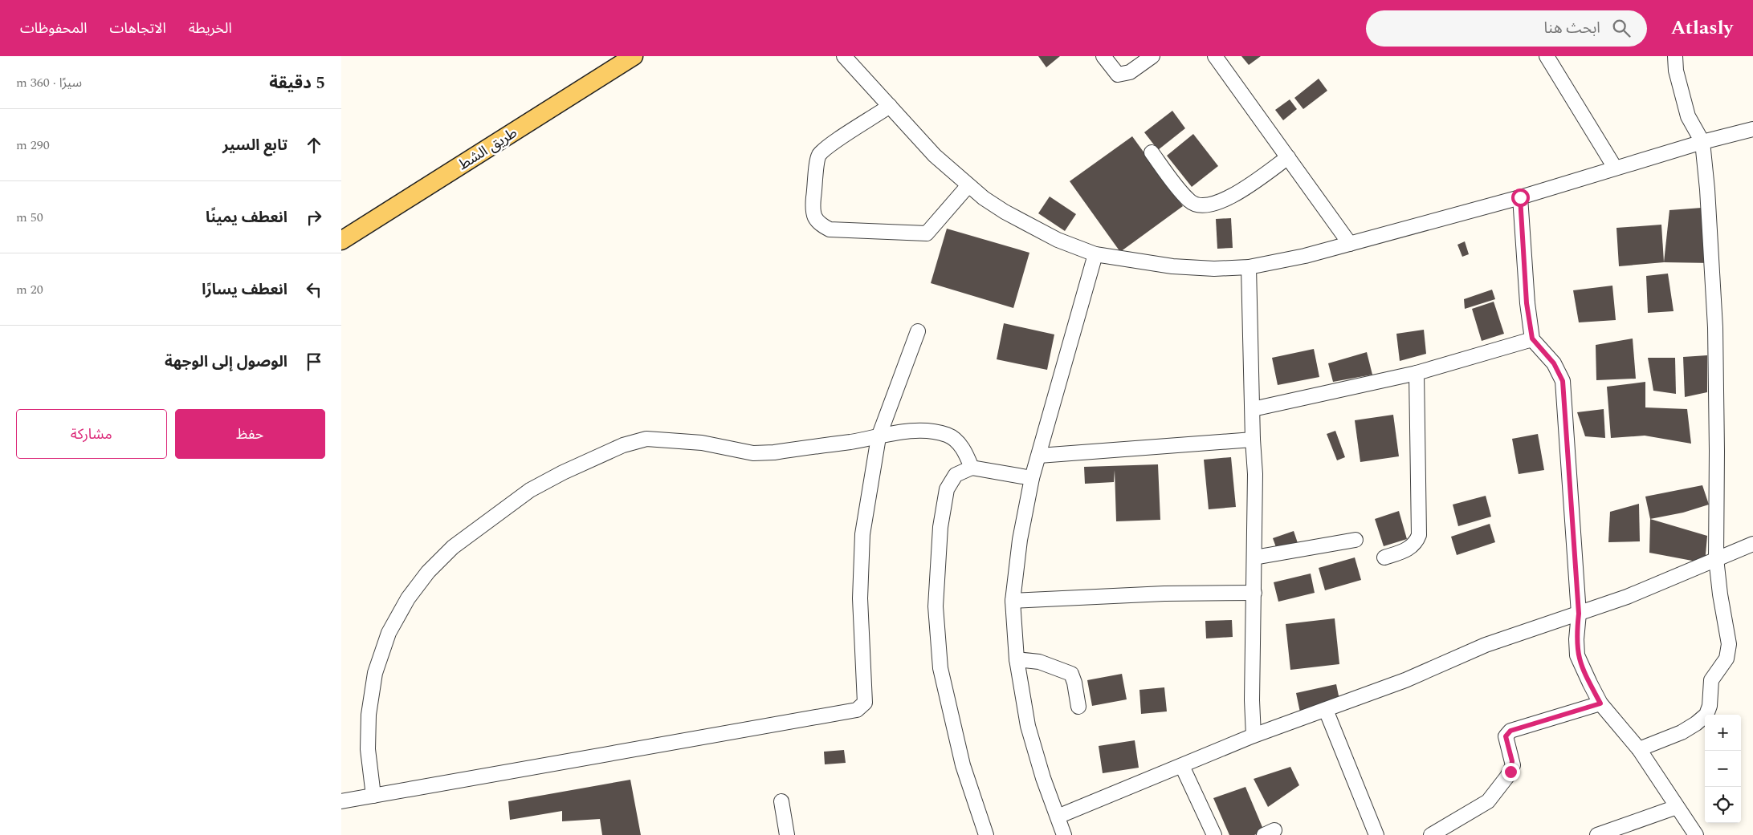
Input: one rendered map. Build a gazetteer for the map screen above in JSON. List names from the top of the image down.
{
  "streets": {
    "main road": ["طريق الشط"]
  },
  "page": {
    "header": "Atlasly",
    "search": "ابحث هنا",
    "nav": ["الخريطة", "الاتجاهات", "المحفوظات"],
    "heading": ["5 دقيقة", "سيرًا · 360 m"],
    "list": [
      ["تابع السير", "290 m"],
      ["انعطف يمينًا", "50 m"],
      ["انعطف يسارًا", "20 m"],
      "الوصول إلى الوجهة"
    ],
    "buttons": ["حفظ", "مشاركة"],
    "map_buttons": ["+", "−"]
  }
}
